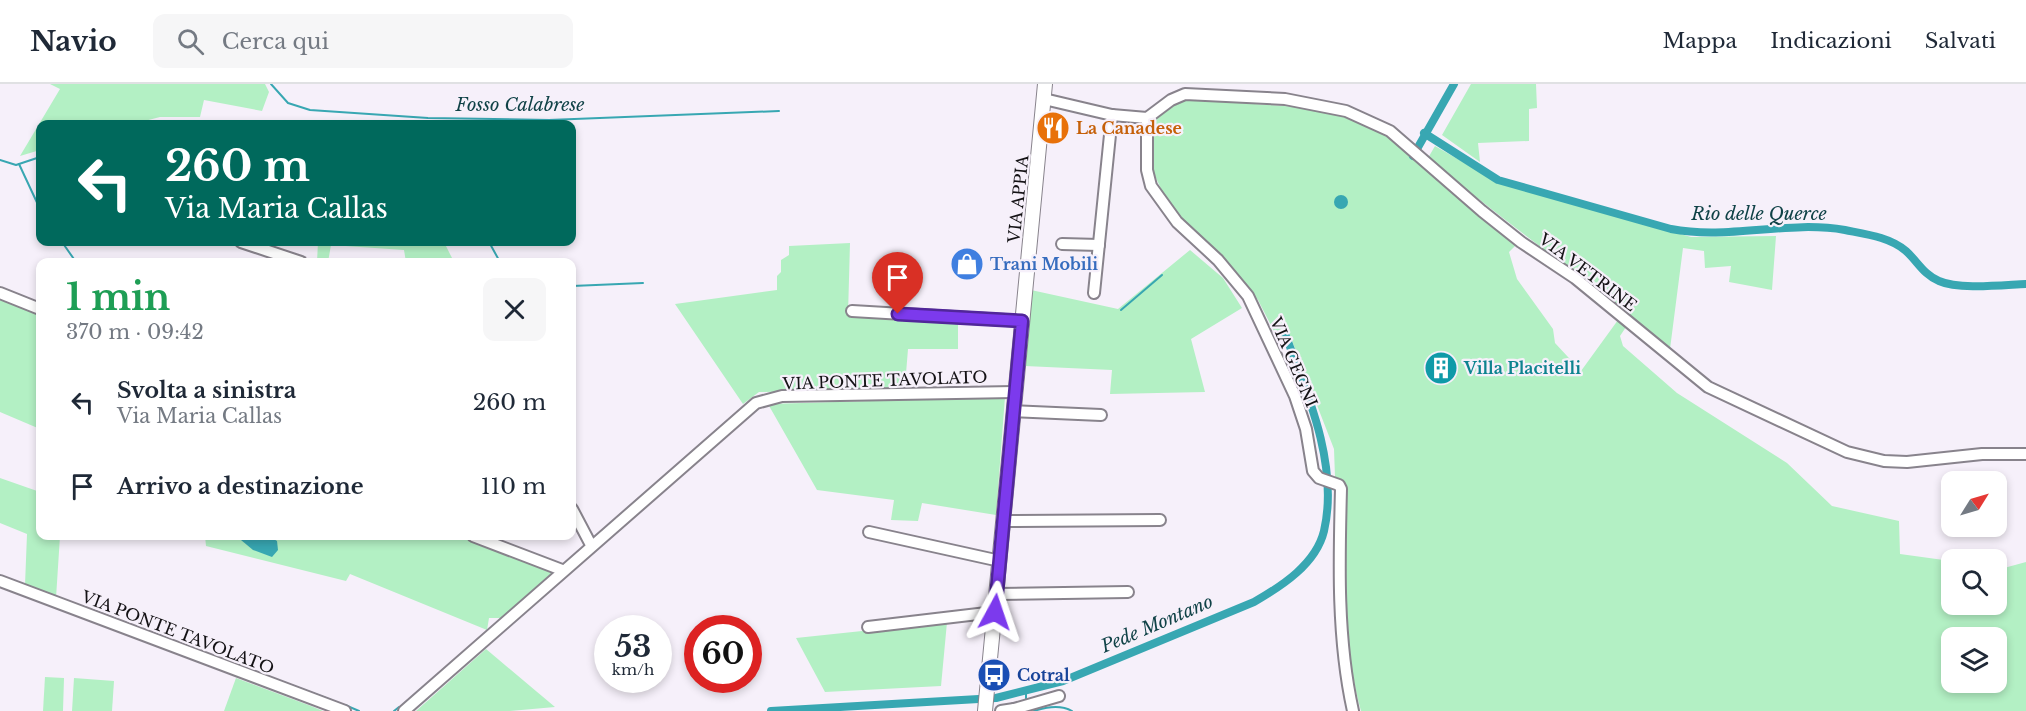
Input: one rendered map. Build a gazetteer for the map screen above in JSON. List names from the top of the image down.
{
  "streets": {
    "main road": ["VIA APPIA"],
    "street": ["VIA VETRINE", "VIA GEGNI", "VIA PONTE TAVOLATO"]
  },
  "crossings": [
    ["VIA APPIA", "VIA PONTE TAVOLATO"],
    ["VIA VETRINE", "VIA GEGNI"]
  ],
  "water": ["Fosso Calabrese", "Rio delle Querce", "Pede Montano"],
  "places": {
    "restaurant": ["La Canadese"],
    "shop": ["Trani Mobili"],
    "building": ["Villa Placitelli"],
    "bus stop": ["Cotral"]
  },
  "north": "top right",
  "page": {
    "header": "Navio",
    "search": "Cerca qui",
    "nav": ["Mappa", "Indicazioni", "Salvati"],
    "turn": ["260 m", "Via Maria Callas"],
    "heading": ["1 min", "370 m · 09:42"],
    "list": [
      {
        "name": "Svolta a sinistra",
        "note": "Via Maria Callas",
        "value": "260 m"
      },
      {
        "name": "Arrivo a destinazione",
        "value": "110 m"
      }
    ],
    "speed": "53 km/h",
    "limit": "60"
  }
}
